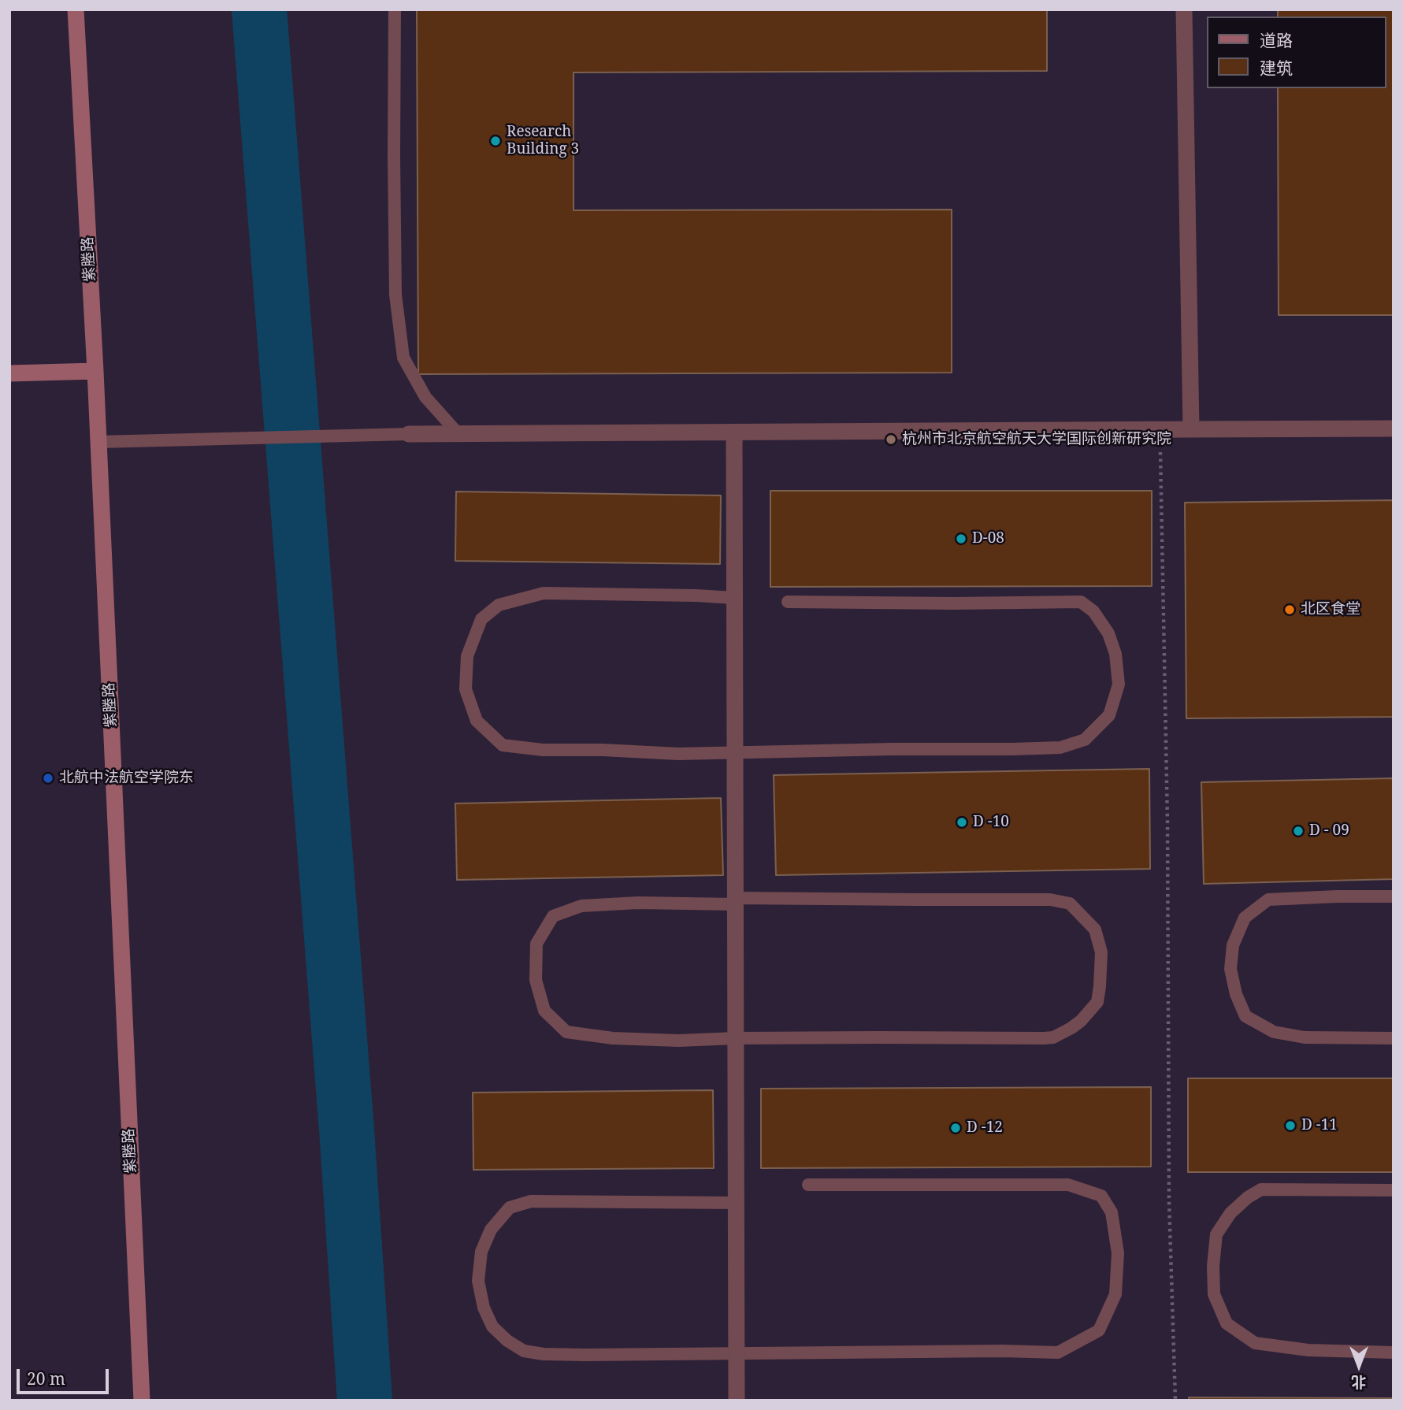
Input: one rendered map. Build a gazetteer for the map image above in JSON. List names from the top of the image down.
{
  "streets": {
    "street": ["紫塍路"]
  },
  "places": [
    "Research Building 3",
    "杭州市北京航空航天大学国际创新研究院",
    "D-08",
    "北区食堂",
    "北航中法航空学院东",
    "D -10",
    "D - 09",
    "D -11",
    "D -12"
  ],
  "legend": ["道路", "建筑"],
  "scale_bar": "20 m",
  "north": "bottom"
}
